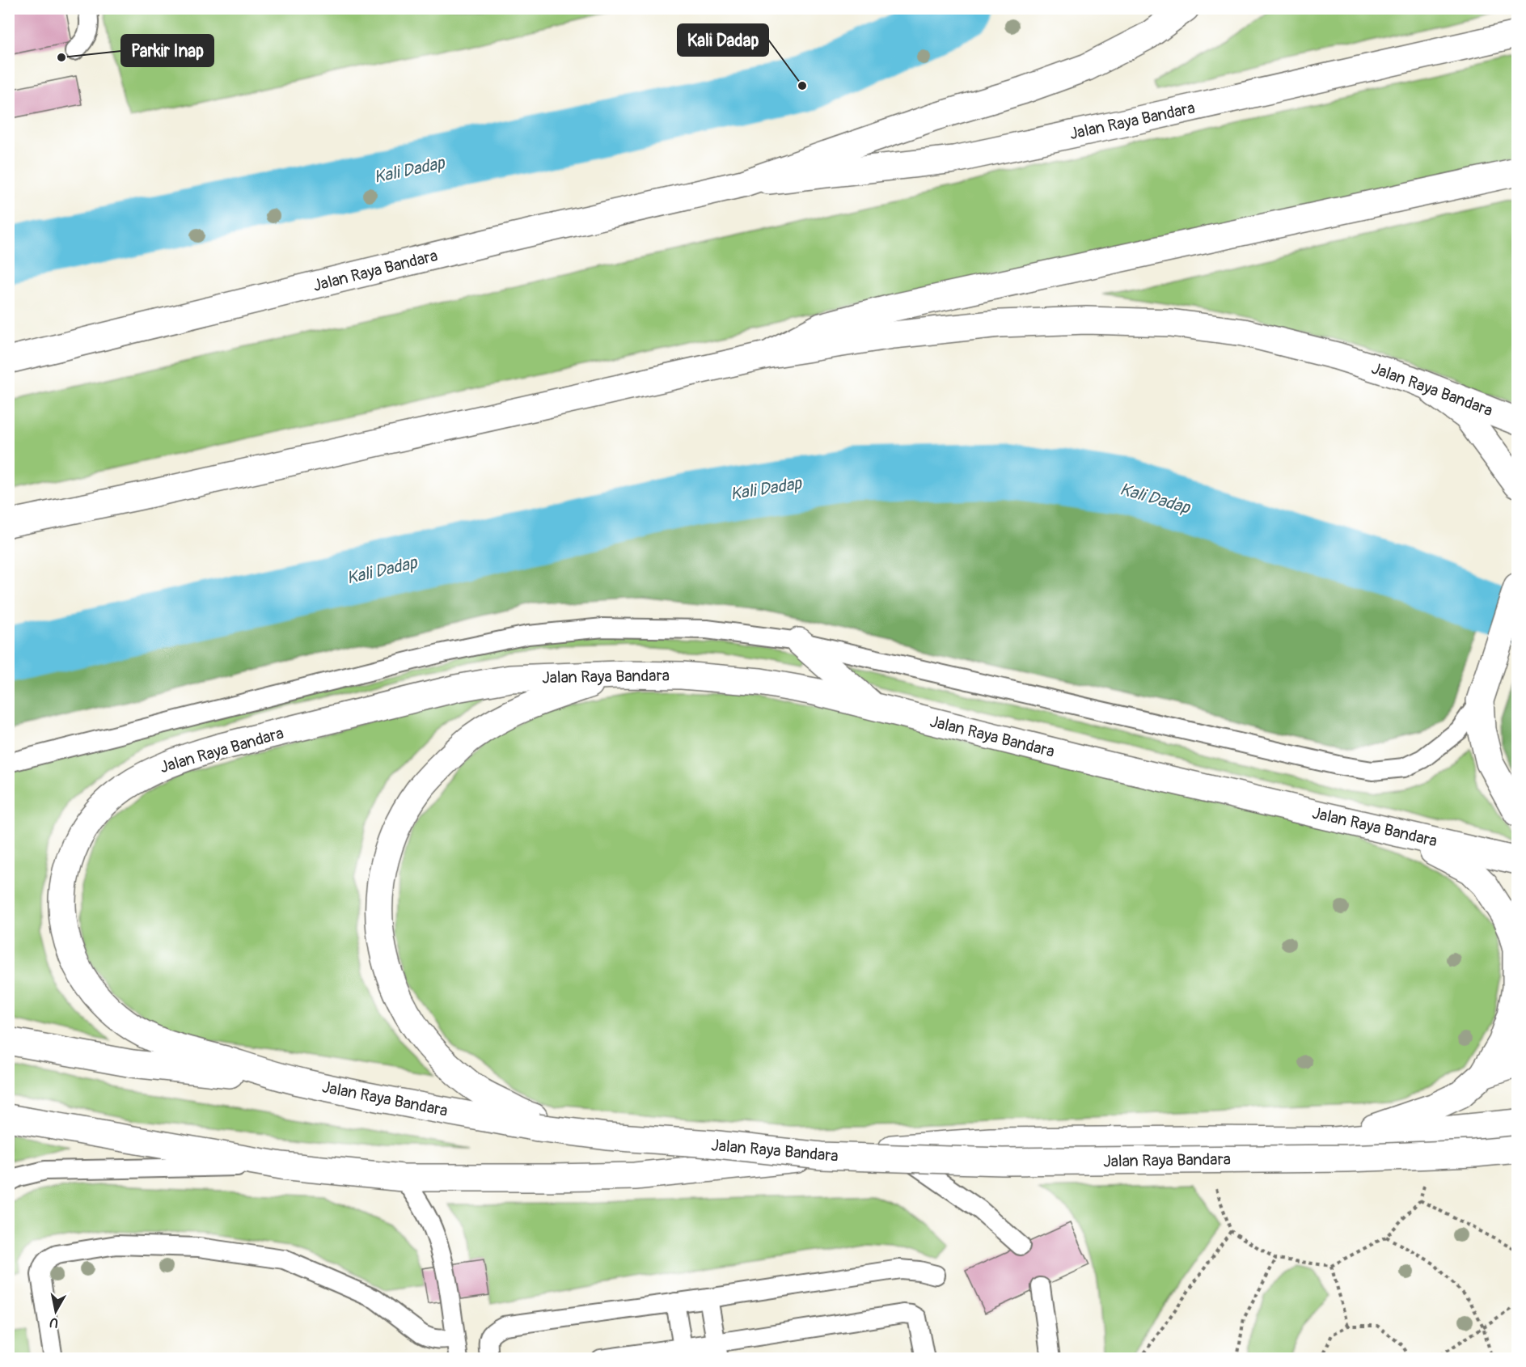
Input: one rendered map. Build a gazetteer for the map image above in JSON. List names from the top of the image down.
{
  "streets": {
    "street": ["Jalan Raya Bandara"]
  },
  "water": ["Kali Dadap"],
  "places": ["Parkir Inap", "Kali Dadap"],
  "north": "bottom"
}
